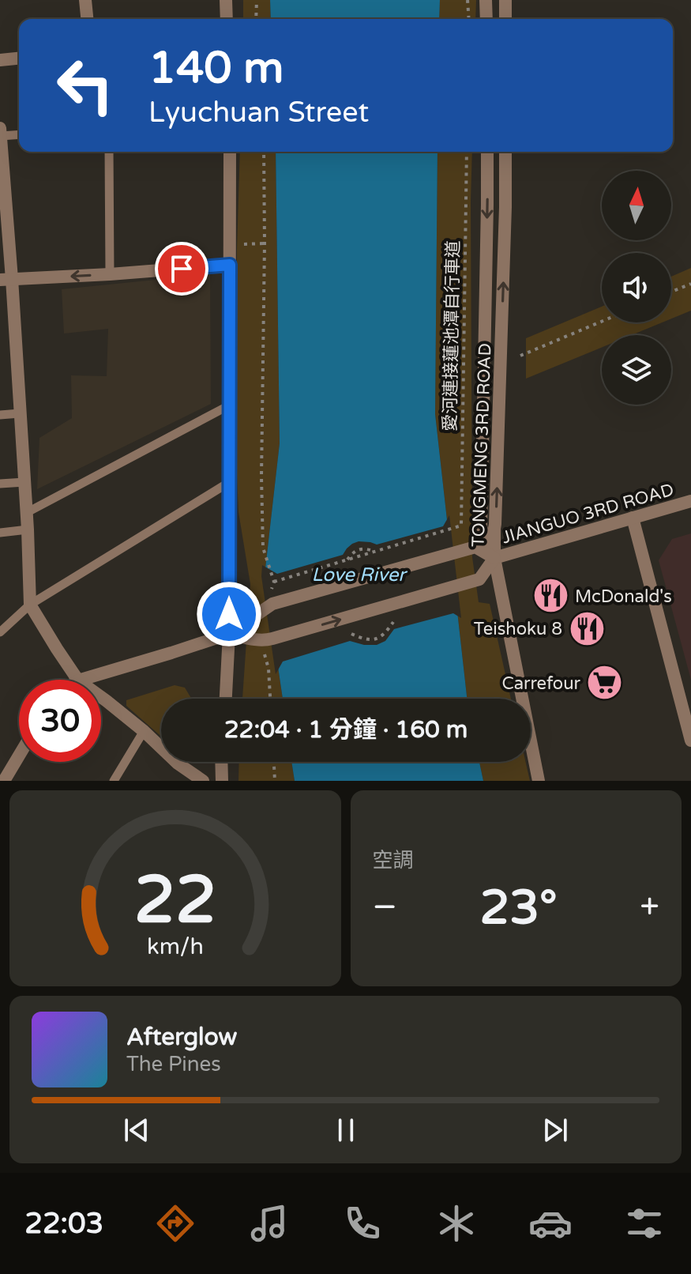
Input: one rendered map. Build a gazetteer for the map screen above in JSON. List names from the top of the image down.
{
  "streets": {
    "street": ["TONGMENG 3RD ROAD", "JIANGUO 3RD ROAD"],
    "path": ["愛河連接蓮池潭自行車道"]
  },
  "crossings": [
    ["TONGMENG 3RD ROAD", "JIANGUO 3RD ROAD"]
  ],
  "water": ["Love River"],
  "places": {
    "restaurant": ["McDonald's", "Teishoku 8"],
    "supermarket": ["Carrefour"]
  },
  "north": "top",
  "page": {
    "turn": ["140 m", "Lyuchuan Street"],
    "limit": "30",
    "trip": "22:04 · 1 分鐘 · 160 m",
    "tile": "空調",
    "heat": ["−", "23°", "+"],
    "song": ["Afterglow", "The Pines"],
    "tabs": "22:03",
    "gauge": ["22", "km/h"]
  }
}
